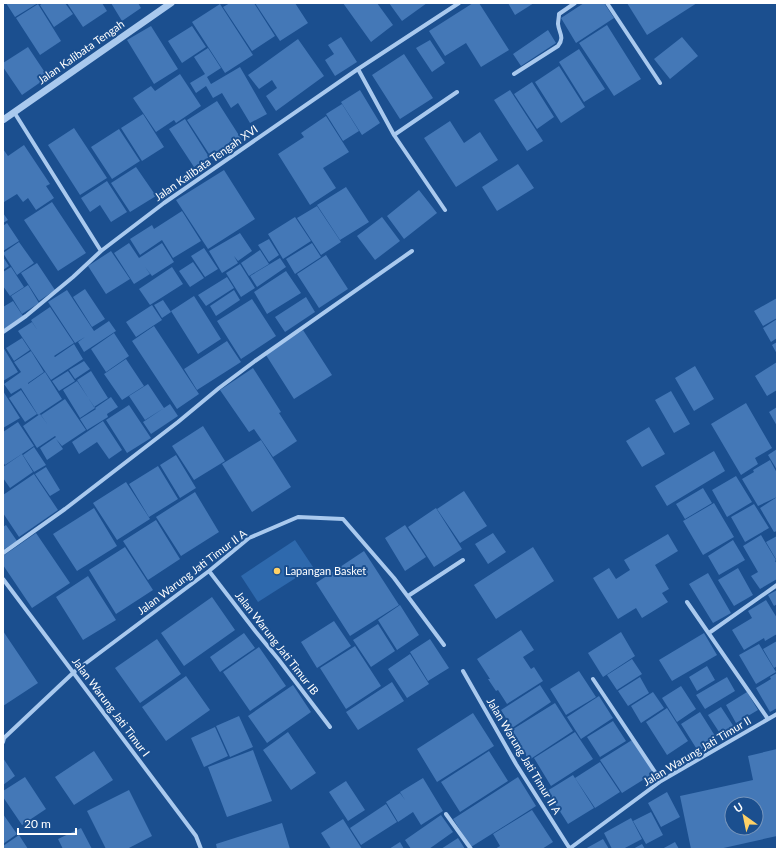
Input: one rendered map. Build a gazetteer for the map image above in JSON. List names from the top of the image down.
{
  "streets": {
    "street": [
      "Jalan Kalibata Tengah",
      "Jalan Kalibata Tengah XVI",
      "Jalan Warung Jati Timur II A",
      "Jalan Warung Jati Timur IB",
      "Jalan Warung Jati Timur I",
      "Jalan Warung Jati Timur II"
    ]
  },
  "crossings": [
    ["Jalan Warung Jati Timur II A", "Jalan Warung Jati Timur IB"],
    ["Jalan Warung Jati Timur II A", "Jalan Warung Jati Timur I"],
    ["Jalan Warung Jati Timur II A", "Jalan Warung Jati Timur II"]
  ],
  "places": ["Lapangan Basket"],
  "scale_bar": "20 m",
  "north": "top left"
}
